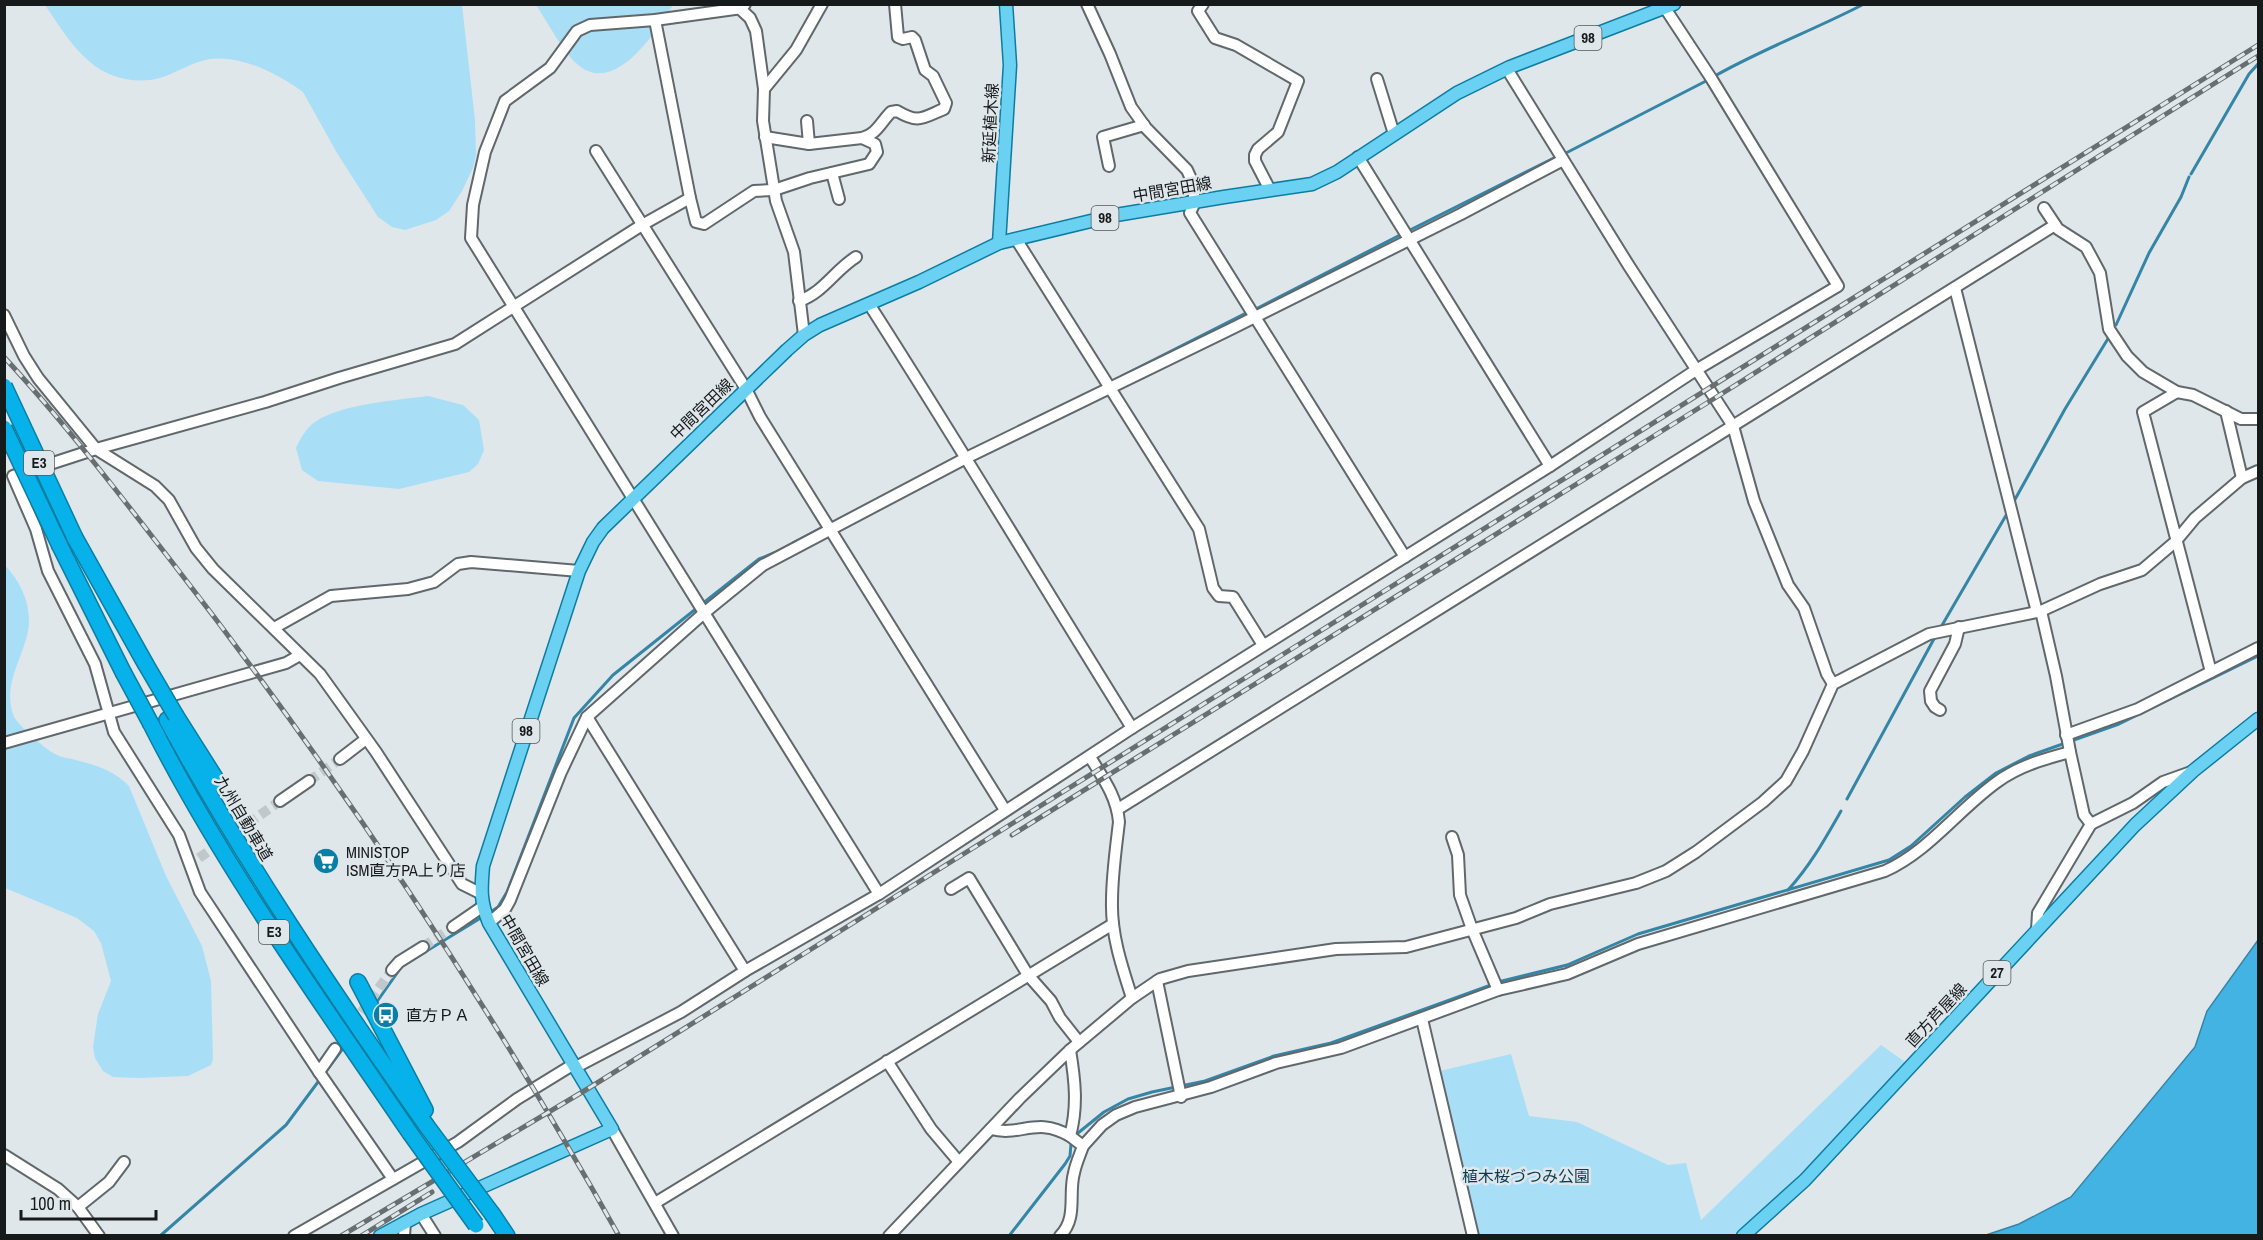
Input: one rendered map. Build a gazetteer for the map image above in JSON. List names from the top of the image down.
{
  "streets": {
    "highway": ["E3", "九州自動車道"],
    "main road": [
      "98",
      "新延植木線",
      "中間宮田線",
      "27",
      "直方芦屋線"
    ]
  },
  "crossings": [
    ["新延植木線", "中間宮田線"]
  ],
  "parks": ["植木桜づつみ公園"],
  "places": {
    "supermarket": ["MINISTOP ISM直方PA上り店"],
    "bus stop": ["直方ＰＡ"]
  },
  "scale_bar": "100 m"
}
